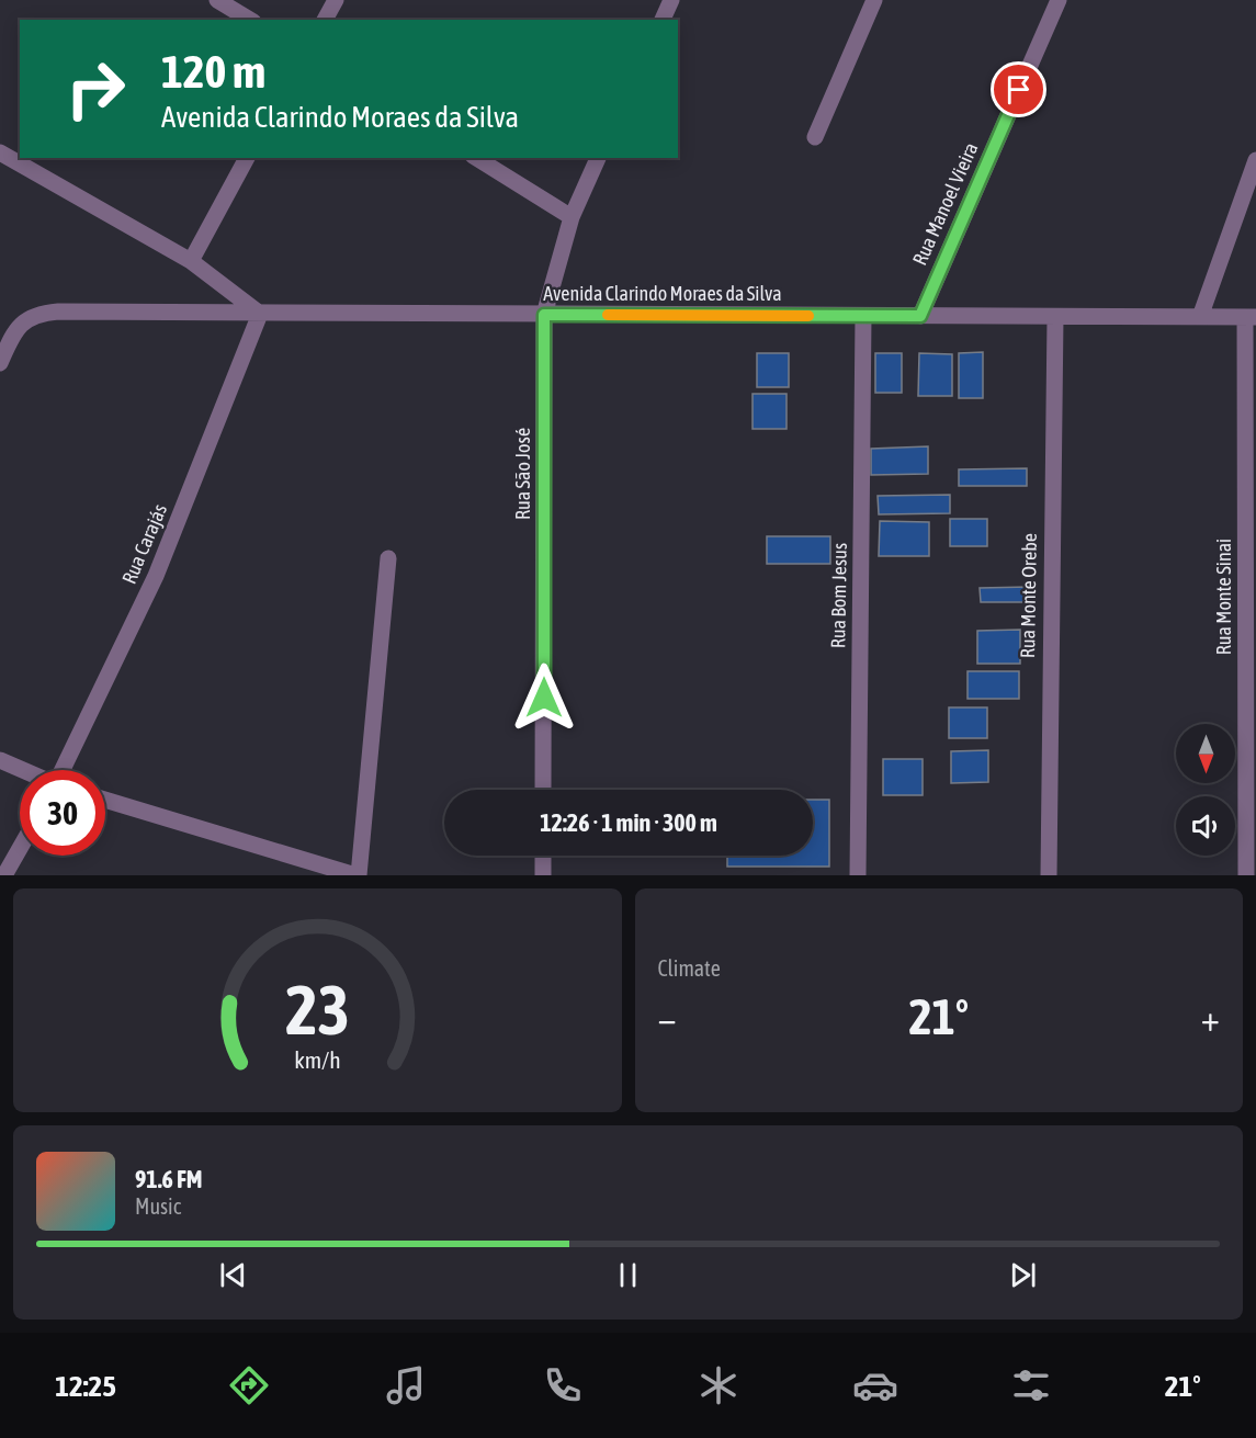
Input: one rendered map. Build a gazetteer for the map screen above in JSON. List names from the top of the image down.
{
  "streets": {
    "street": [
      "Rua Manoel Vieira",
      "Avenida Clarindo Moraes da Silva",
      "Rua São José",
      "Rua Carajás",
      "Rua Bom Jesus",
      "Rua Monte Orebe",
      "Rua Monte Sinai"
    ]
  },
  "crossings": [
    ["Rua Manoel Vieira", "Avenida Clarindo Moraes da Silva"],
    ["Avenida Clarindo Moraes da Silva", "Rua São José"],
    ["Avenida Clarindo Moraes da Silva", "Rua Carajás"],
    ["Avenida Clarindo Moraes da Silva", "Rua Bom Jesus"],
    ["Avenida Clarindo Moraes da Silva", "Rua Monte Orebe"],
    ["Avenida Clarindo Moraes da Silva", "Rua Monte Sinai"]
  ],
  "north": "bottom",
  "page": {
    "turn": ["120 m", "Avenida Clarindo Moraes da Silva"],
    "limit": "30",
    "trip": "12:26 · 1 min · 300 m",
    "tile": "Climate",
    "heat": ["−", "21°", "+"],
    "song": ["91.6 FM", "Music"],
    "tabs": ["12:25", "21°"],
    "gauge": ["23", "km/h"]
  }
}
